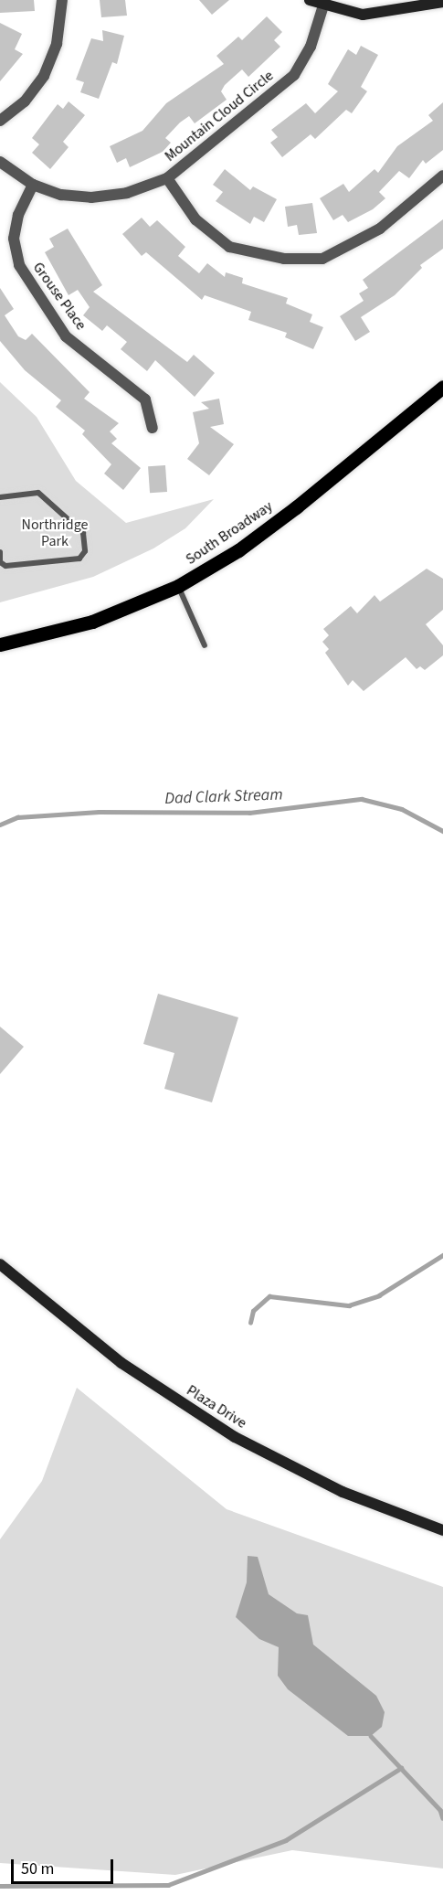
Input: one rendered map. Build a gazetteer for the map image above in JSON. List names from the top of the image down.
{
  "streets": {
    "main road": ["South Broadway"],
    "street": ["Mountain Cloud Circle", "Grouse Place", "Plaza Drive"]
  },
  "crossings": [
    ["Mountain Cloud Circle", "Grouse Place"]
  ],
  "water": ["Dad Clark Stream"],
  "parks": ["Northridge Park"],
  "scale_bar": "50 m"
}
